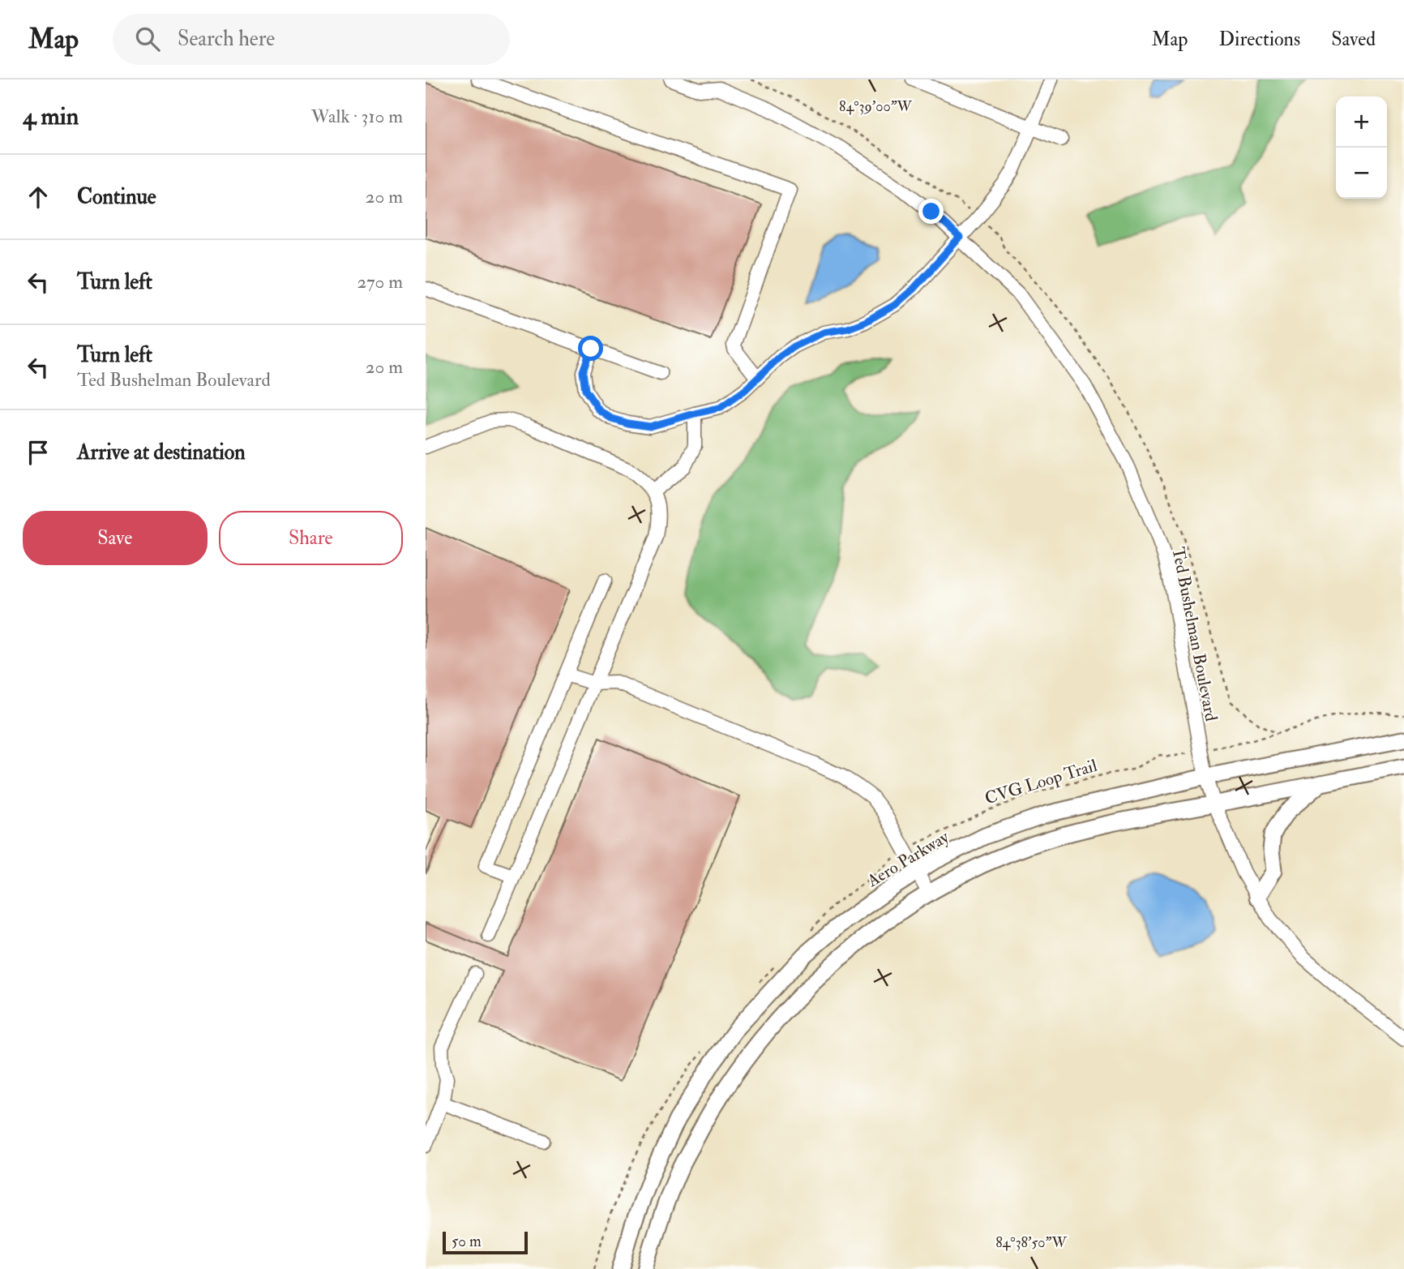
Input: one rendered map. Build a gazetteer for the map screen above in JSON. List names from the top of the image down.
{
  "streets": {
    "main road": ["Aero Parkway"],
    "street": ["Ted Bushelman Boulevard"],
    "path": ["CVG Loop Trail"]
  },
  "crossings": [
    ["Ted Bushelman Boulevard", "Aero Parkway"]
  ],
  "scale_bar": "50 m",
  "page": {
    "header": "Map",
    "search": "Search here",
    "nav": ["Map", "Directions", "Saved"],
    "heading": ["4 min", "Walk · 310 m"],
    "map_buttons": ["+", "−"],
    "list": [
      ["Continue", "20 m"],
      ["Turn left", "270 m"],
      ["Turn left", "Ted Bushelman Boulevard", "20 m"],
      "Arrive at destination"
    ],
    "buttons": ["Save", "Share"],
    "scale": "50 m"
  },
  "coordinates": ["84°39'00\"W", "84°38'50\"W"]
}
